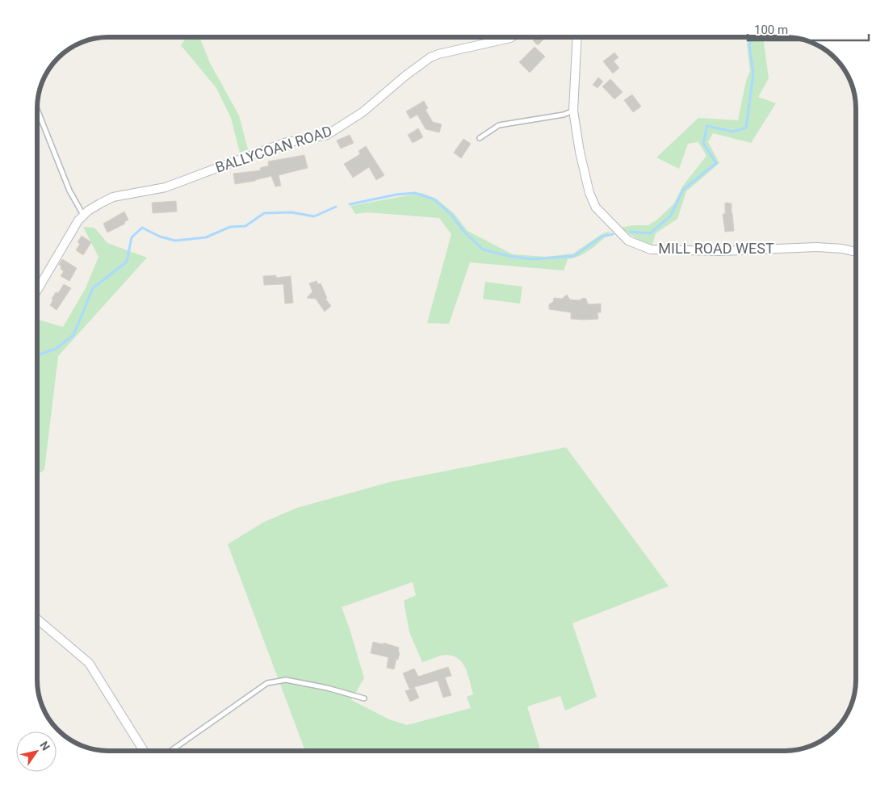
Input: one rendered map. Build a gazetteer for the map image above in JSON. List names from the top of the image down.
{
  "streets": {
    "street": ["BALLYCOAN ROAD", "MILL ROAD WEST"]
  },
  "scale_bar": "100 m",
  "north": "top right"
}
